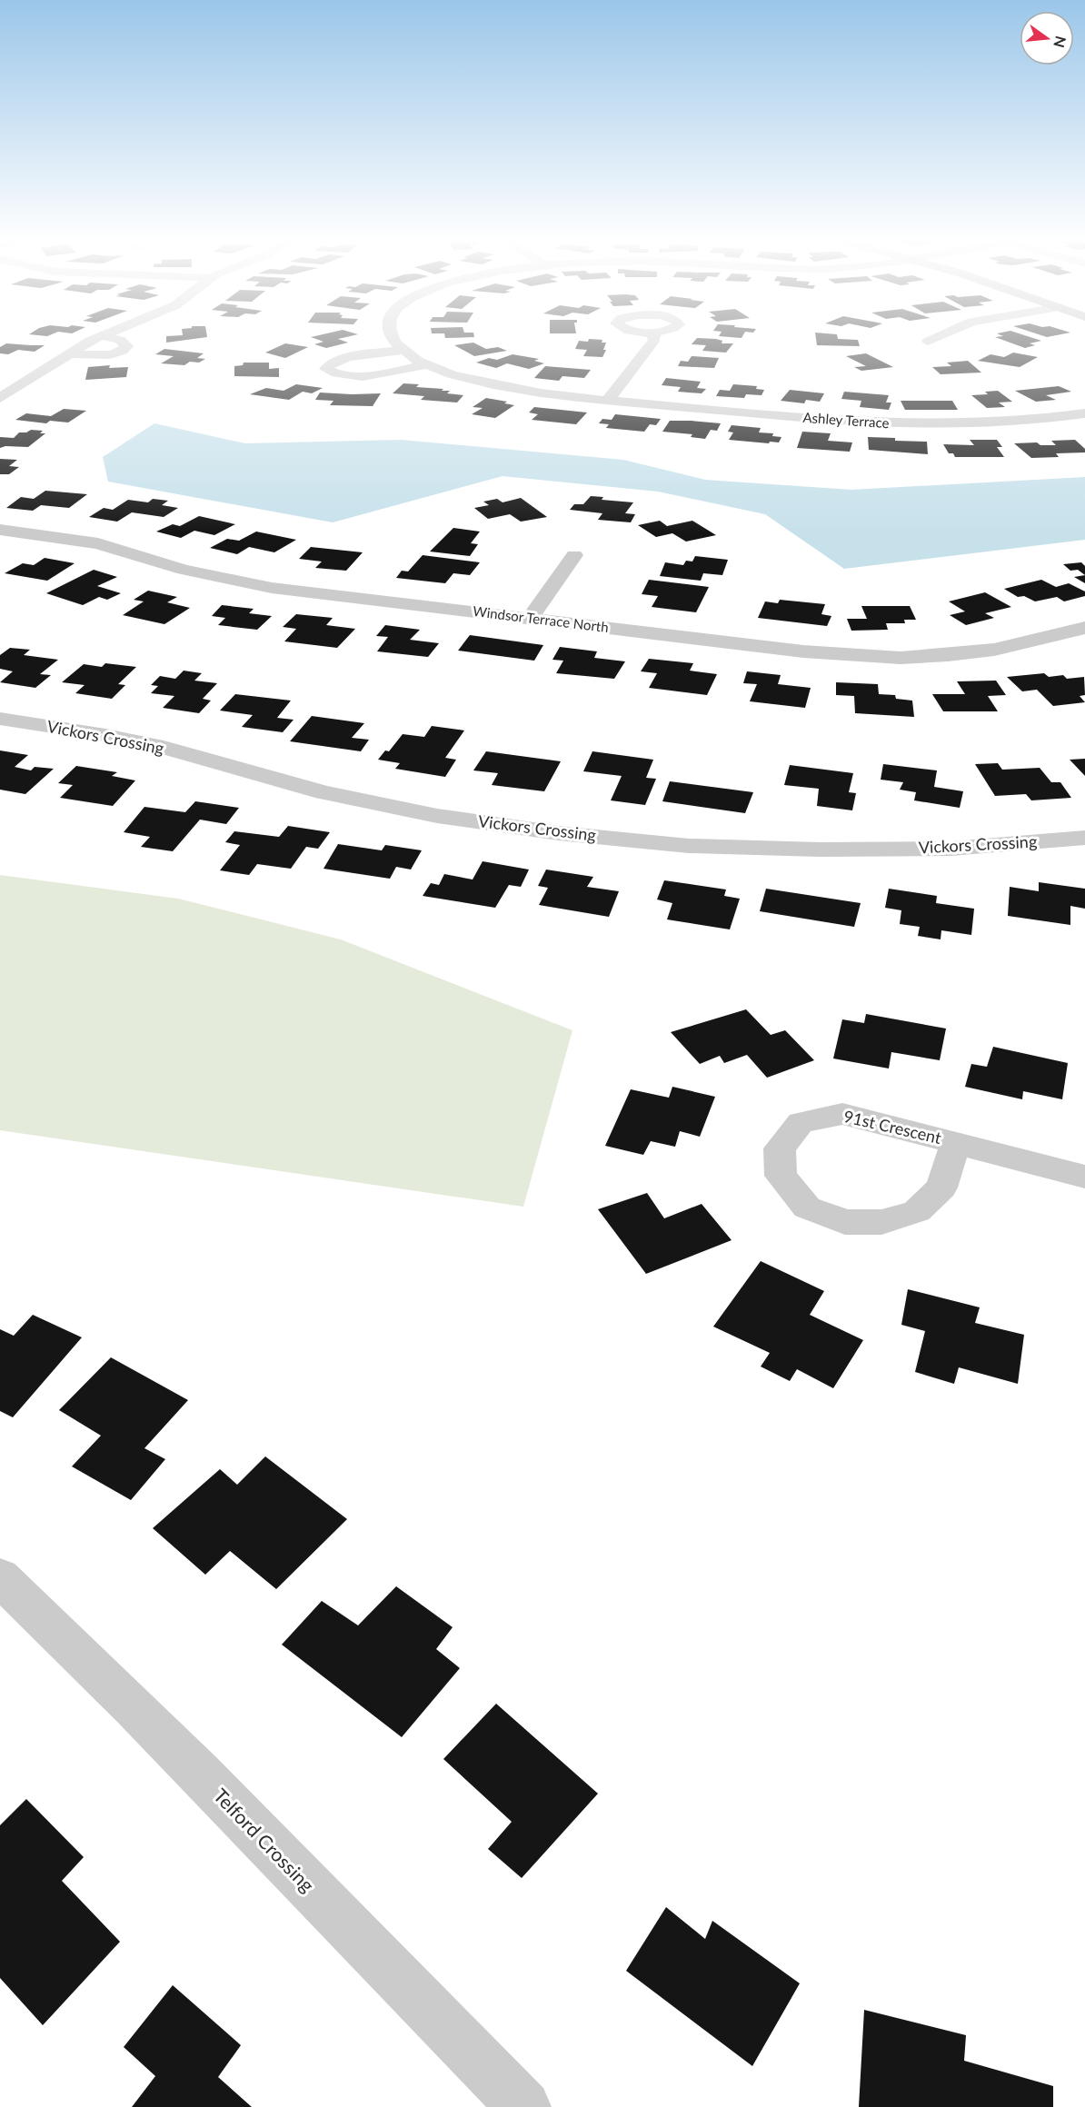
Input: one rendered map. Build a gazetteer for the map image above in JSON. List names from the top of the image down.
{
  "streets": {
    "street": [
      "Ashley Terrace",
      "Windsor Terrace North",
      "Vickors Crossing",
      "91st Crescent",
      "Telford Crossing"
    ]
  },
  "north": "right"
}
